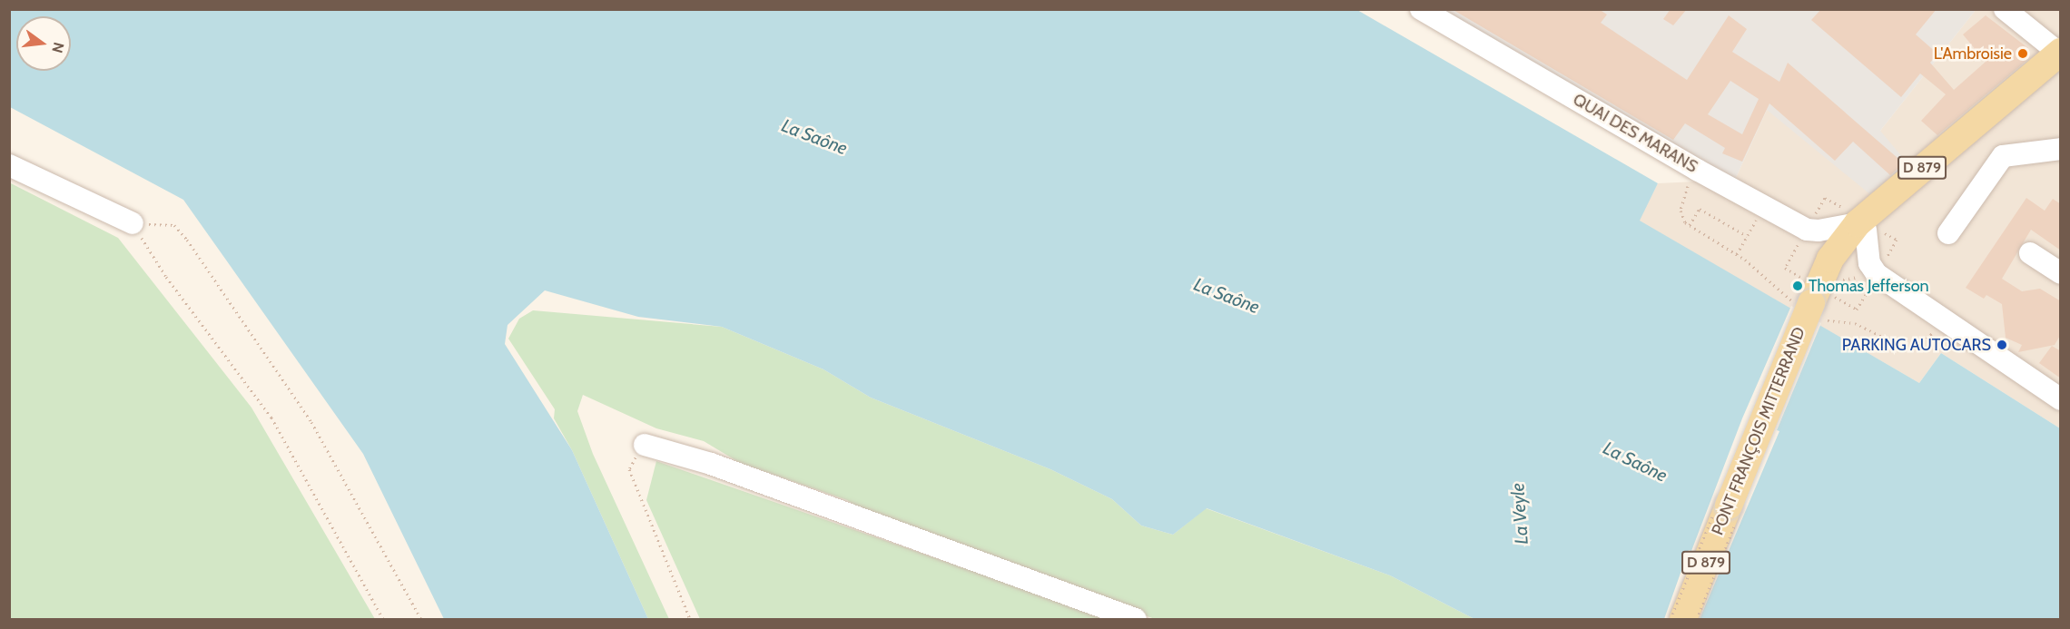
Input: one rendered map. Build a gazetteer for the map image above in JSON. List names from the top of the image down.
{
  "streets": {
    "main road": ["D 879", "PONT FRANÇOIS MITTERRAND"],
    "street": ["QUAI DES MARANS"]
  },
  "crossings": [
    ["QUAI DES MARANS", "D 879"],
    ["D 879", "PONT FRANÇOIS MITTERRAND"]
  ],
  "water": ["La Saône", "La Veyle"],
  "places": ["L'Ambroisie", "Thomas Jefferson", "PARKING AUT0CARS"],
  "north": "right"
}
